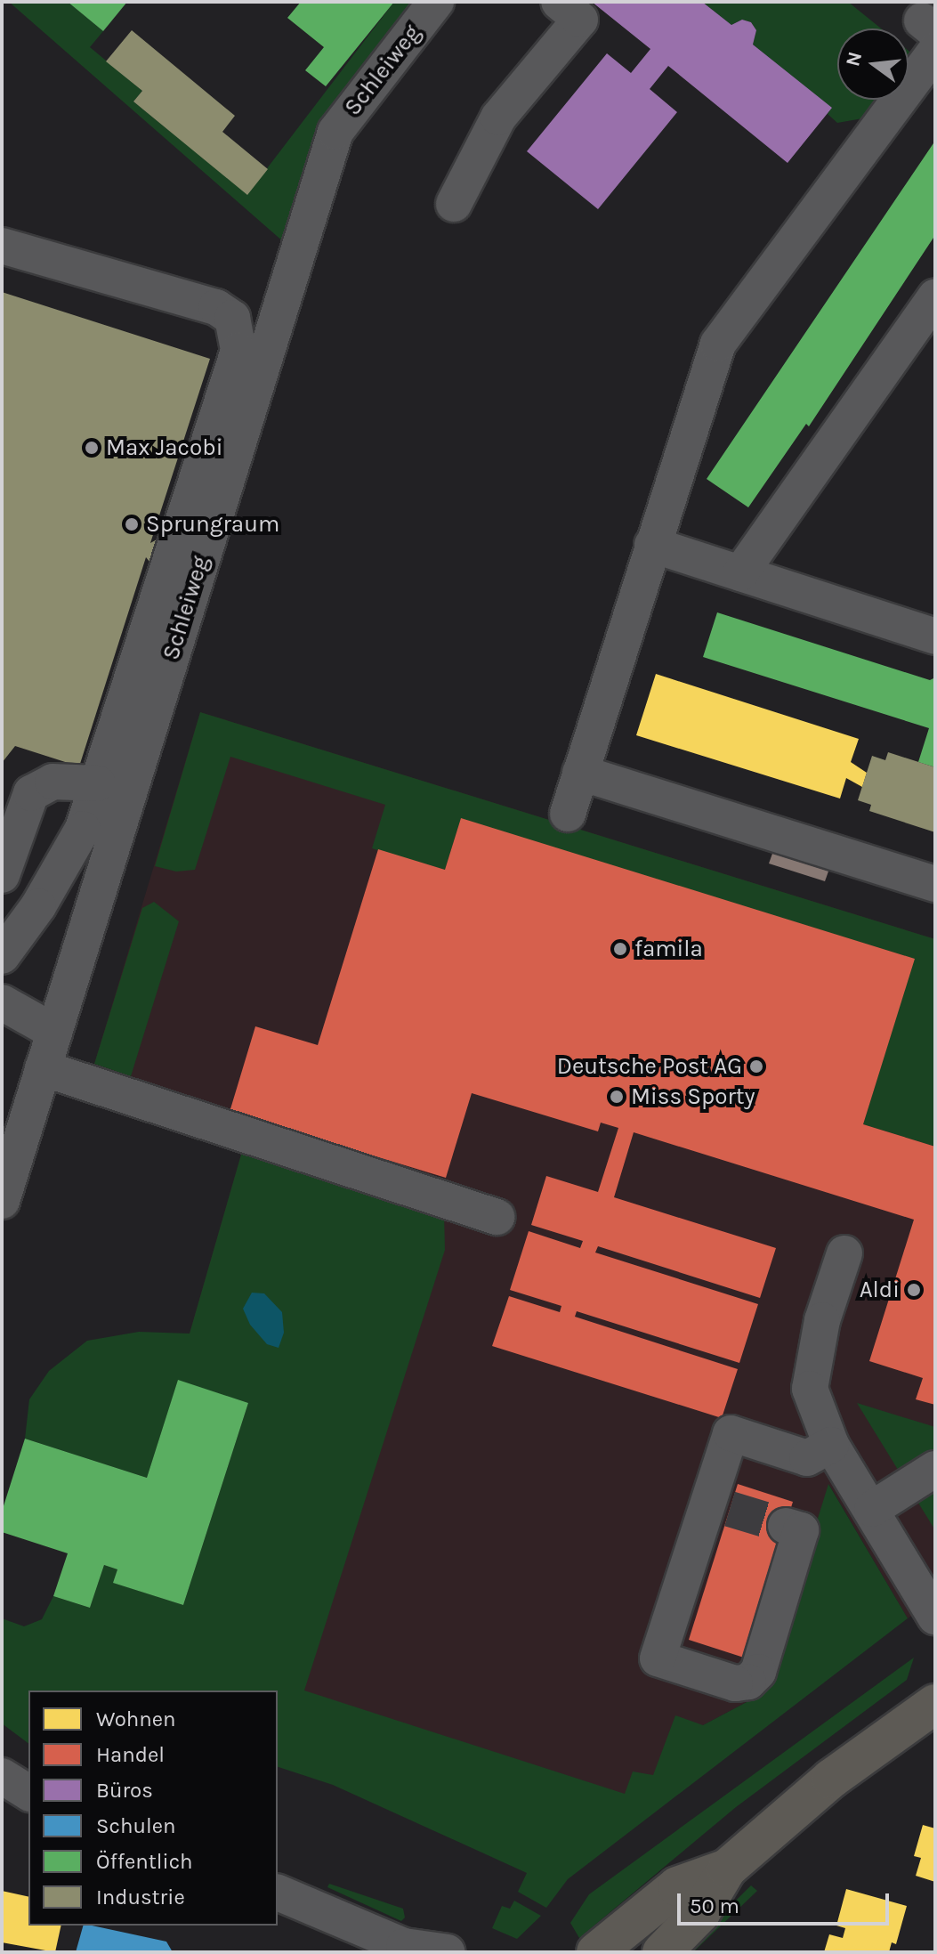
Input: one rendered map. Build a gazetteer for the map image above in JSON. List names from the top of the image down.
{
  "streets": {
    "street": ["Schleiweg"]
  },
  "places": [
    "Max Jacobi",
    "Sprungraum",
    "famila",
    "Deutsche Post AG",
    "Miss Sporty",
    "Aldi"
  ],
  "legend": [
    "Wohnen",
    "Handel",
    "Büros",
    "Schulen",
    "Öffentlich",
    "Industrie"
  ],
  "scale_bar": "50 m",
  "north": "left"
}
